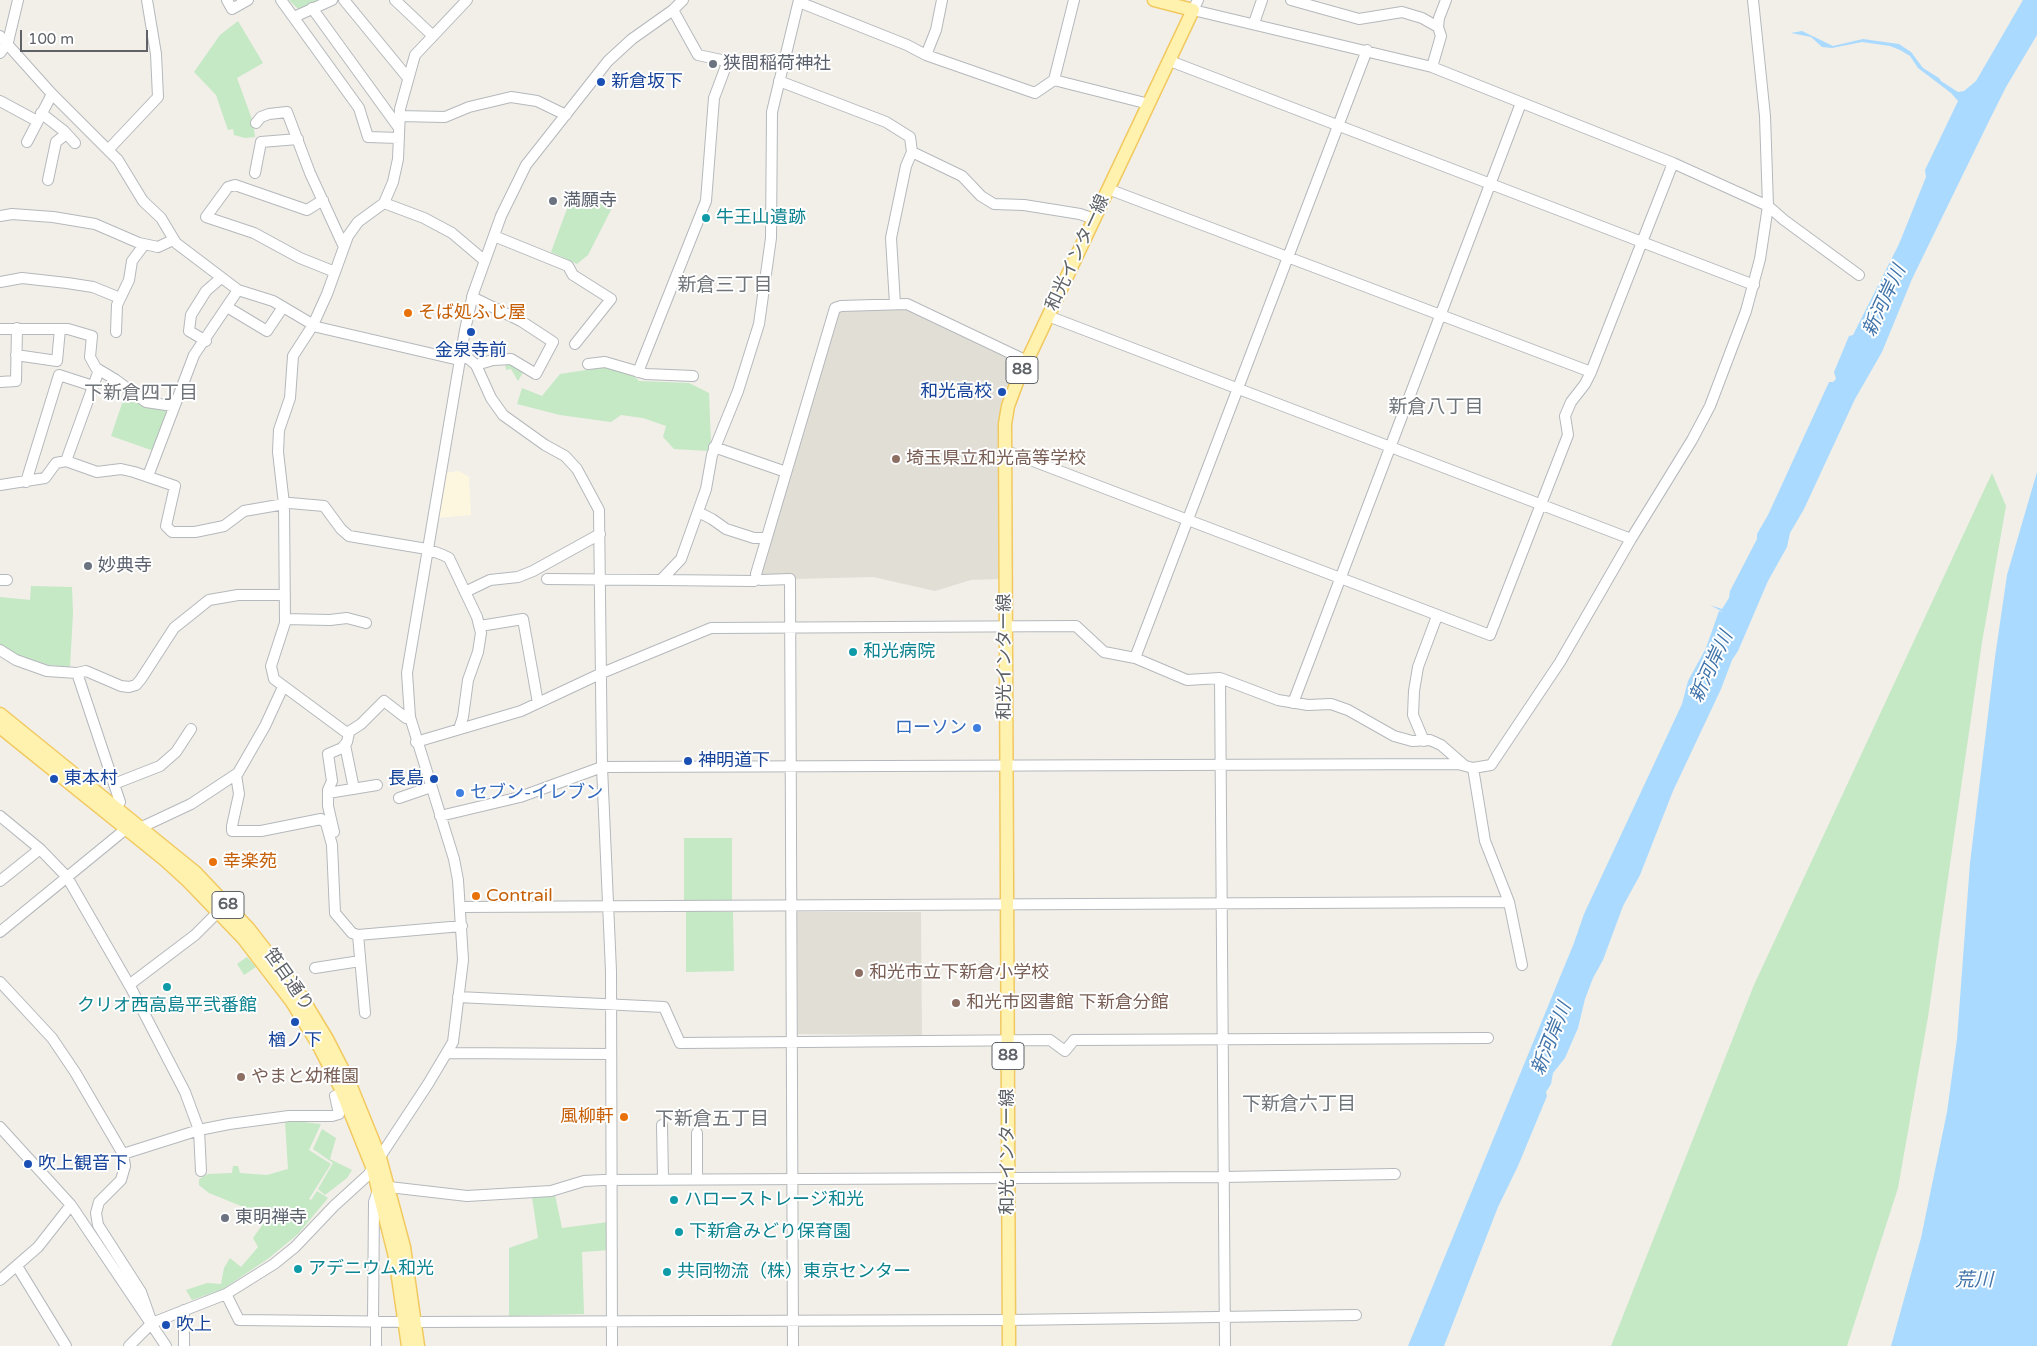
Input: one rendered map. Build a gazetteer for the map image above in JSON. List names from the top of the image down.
{
  "streets": {
    "main road": [
      "和光インター線",
      "88",
      "68",
      "笹目通り"
    ]
  },
  "districts": [
    "新倉三丁目",
    "下新倉四丁目",
    "新倉八丁目",
    "下新倉六丁目",
    "下新倉五丁目"
  ],
  "water": ["新河岸川", "荒川"],
  "places": [
    "狭間稲荷神社",
    "新倉坂下",
    "満願寺",
    "牛王山遺跡",
    "そば処ふじ屋",
    "金泉寺前",
    "和光高校",
    "埼玉県立和光高等学校",
    "妙典寺",
    "和光病院",
    "ローソン",
    "神明道下",
    "東本村",
    "長島",
    "セブン-イレブン",
    "幸楽苑",
    "Contrail",
    "和光市立下新倉小学校",
    "クリオ西高島平弐番館",
    "和光市図書館 下新倉分館",
    "楢ノ下",
    "やまと幼稚園",
    "風柳軒",
    "吹上観音下",
    "ハローストレージ和光",
    "東明禅寺",
    "下新倉みどり保育園",
    "アデニウム和光",
    "共同物流（株）東京センター",
    "吹上"
  ],
  "scale_bar": "100 m"
}
